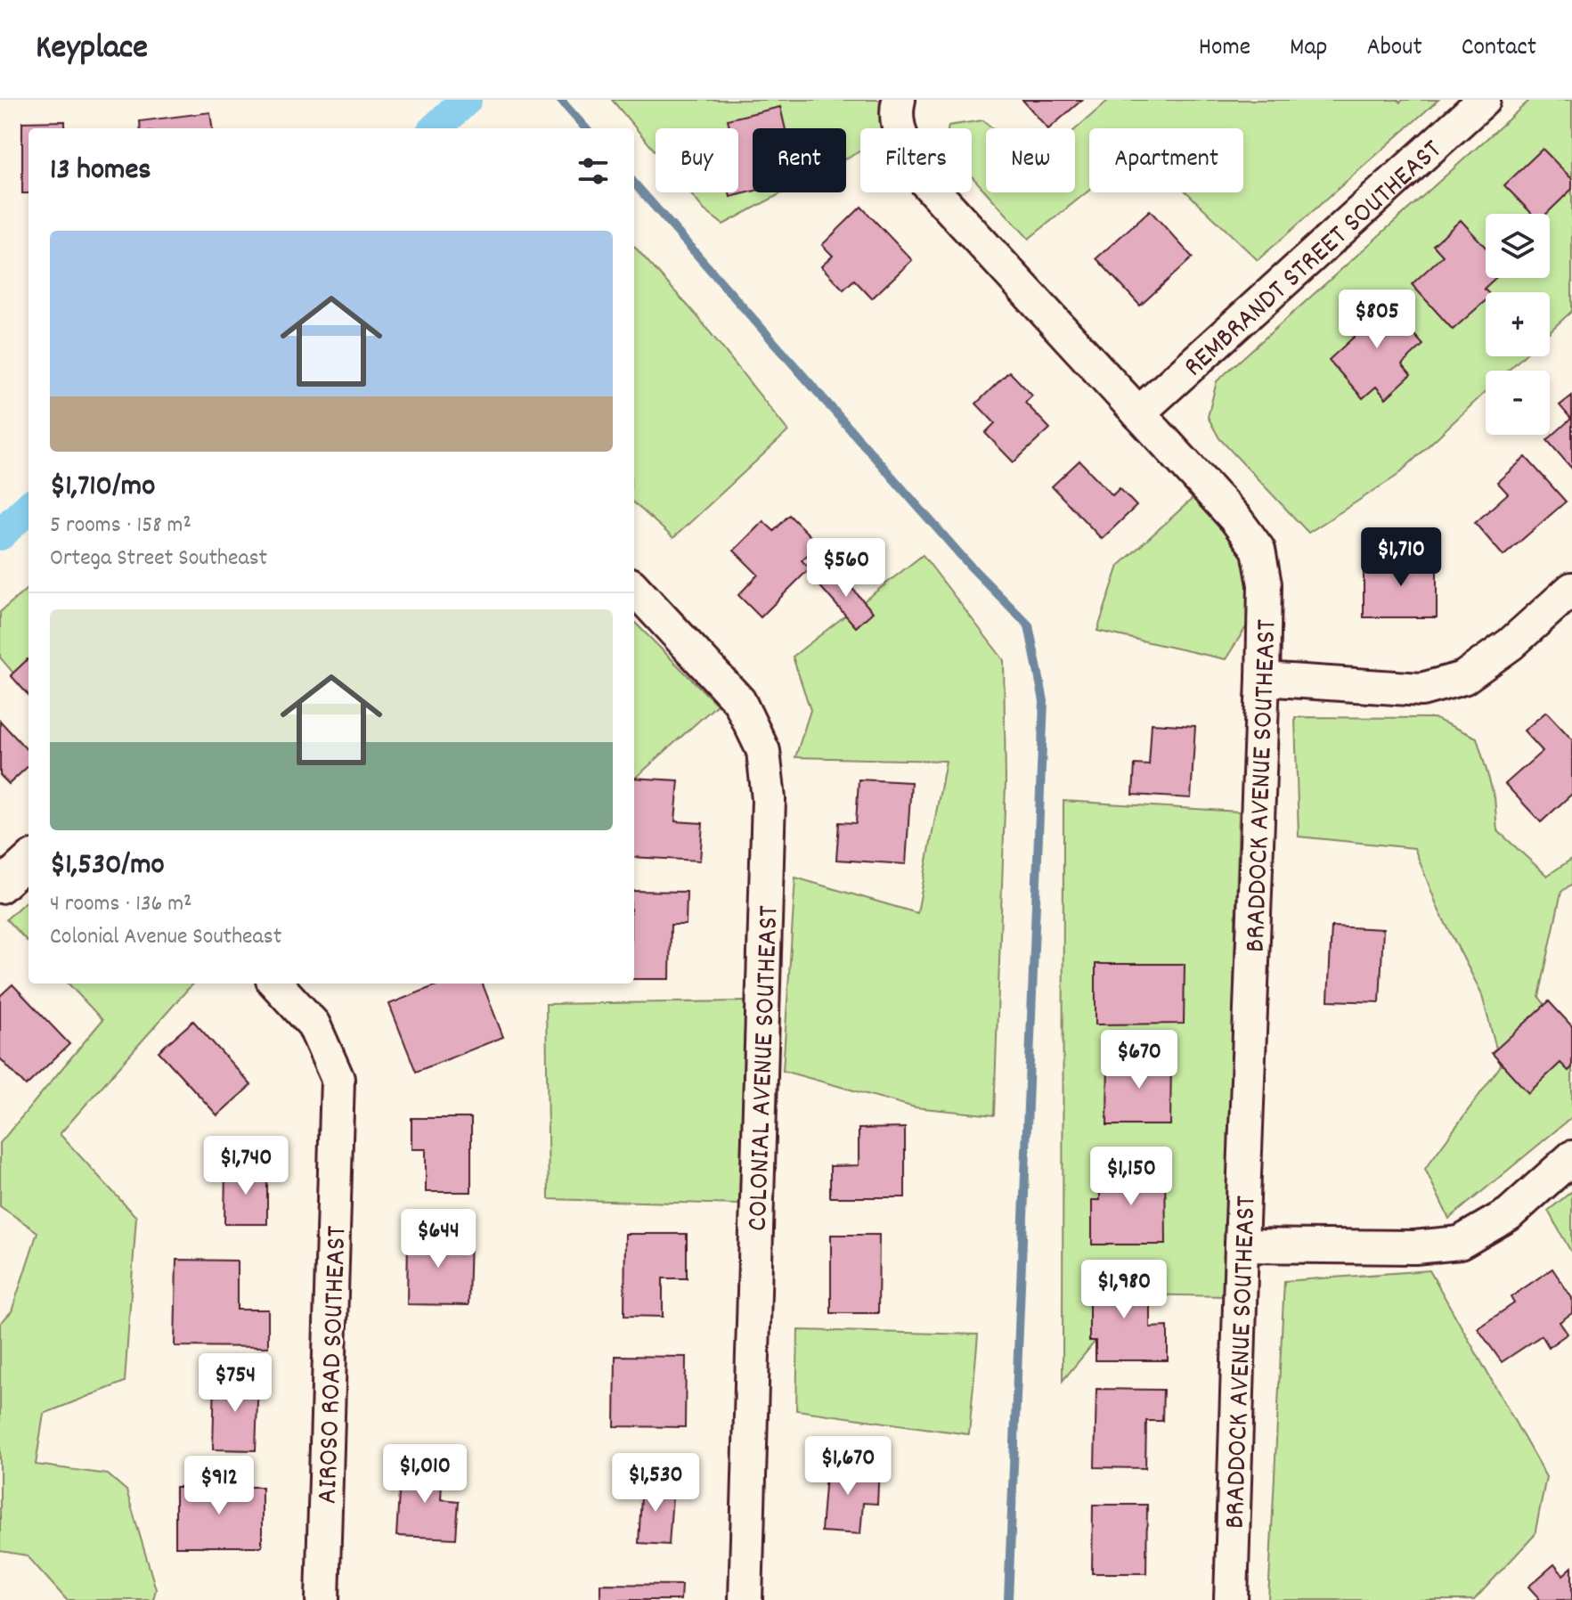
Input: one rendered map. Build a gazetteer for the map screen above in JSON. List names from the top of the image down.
{
  "streets": {
    "street": [
      "REMBRANDT STREET SOUTHEAST",
      "BRADDOCK AVENUE SOUTHEAST",
      "COLONIAL AVENUE SOUTHEAST",
      "AIROSO ROAD SOUTHEAST"
    ]
  },
  "crossings": [
    ["REMBRANDT STREET SOUTHEAST", "BRADDOCK AVENUE SOUTHEAST"]
  ],
  "page": {
    "header": "Keyplace",
    "nav": [
      "Home",
      "Map",
      "About",
      "Contact"
    ],
    "chip": [
      "Buy",
      "Rent",
      "Filters",
      "New",
      "Apartment"
    ],
    "heading": "13 homes",
    "map_buttons": ["+", "−"],
    "list": [
      {
        "name": "$1,710/mo",
        "note": "5 rooms · 158 m² · Ortega Street Southeast"
      },
      {
        "name": "$1,530/mo",
        "note": "4 rooms · 136 m² · Colonial Avenue Southeast"
      }
    ],
    "price": [
      "$805",
      "$1,710",
      "$560",
      "$670",
      "$1,740",
      "$1,150",
      "$644",
      "$1,980",
      "$754",
      "$1,670",
      "$1,010",
      "$1,530",
      "$912"
    ]
  }
}
